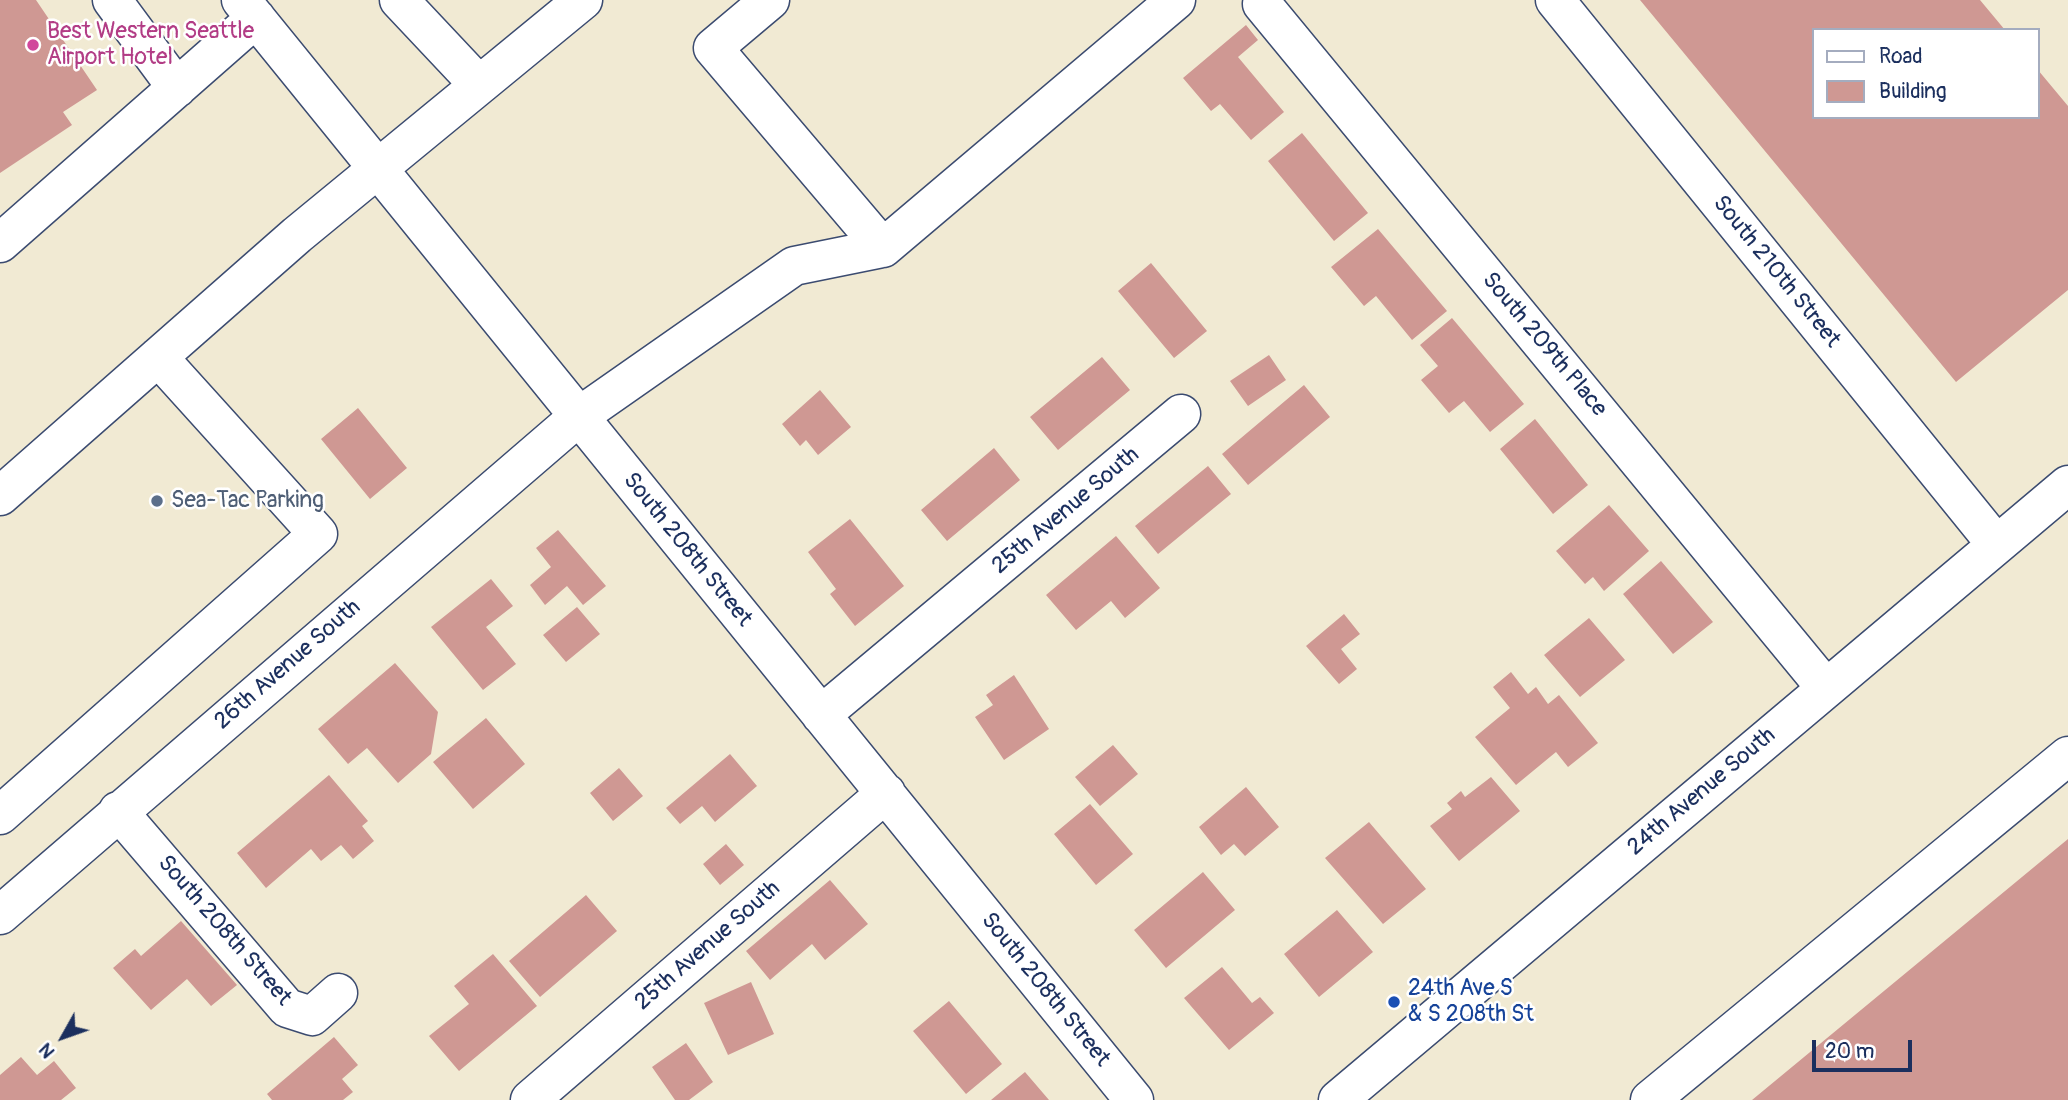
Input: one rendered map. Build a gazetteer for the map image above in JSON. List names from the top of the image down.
{
  "streets": {
    "street": [
      "South 210th Street",
      "South 209th Place",
      "25th Avenue South",
      "South 208th Street",
      "26th Avenue South",
      "24th Avenue South"
    ]
  },
  "crossings": [
    ["South 210th Street", "24th Avenue South"],
    ["South 209th Place", "24th Avenue South"],
    ["25th Avenue South", "South 208th Street"],
    ["South 208th Street", "26th Avenue South"]
  ],
  "places": ["Best Western Seattle Airport Hotel", "Sea-Tac Parking", "24th Ave S & S 208th St"],
  "legend": ["Road", "Building"],
  "scale_bar": "20 m",
  "north": "bottom left"
}
